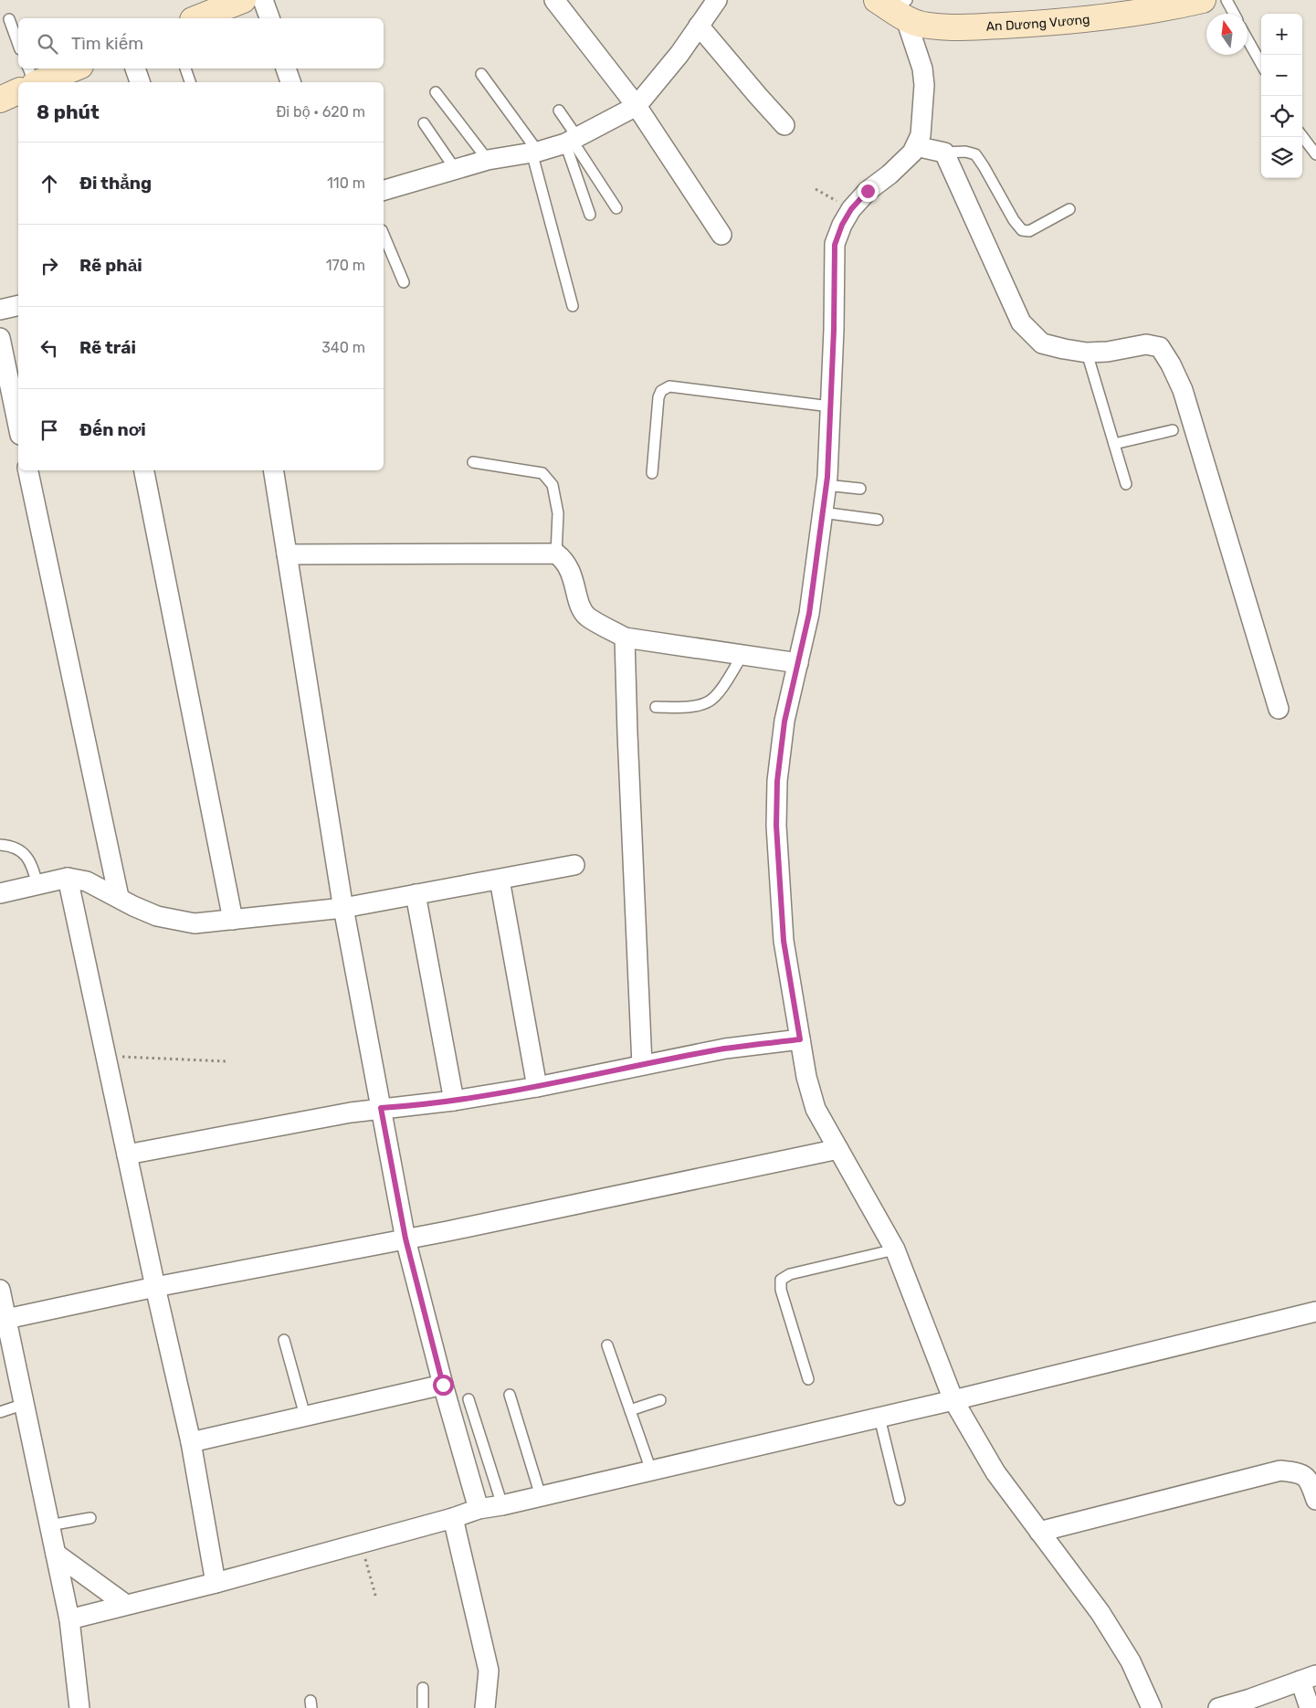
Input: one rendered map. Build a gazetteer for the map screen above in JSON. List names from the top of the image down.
{
  "streets": {
    "street": ["An Dương Vương"]
  },
  "north": "top",
  "page": {
    "map_buttons": ["+", "−"],
    "search": "Tìm kiếm",
    "heading": ["8 phút", "Đi bộ · 620 m"],
    "list": [
      ["Đi thẳng", "110 m"],
      ["Rẽ phải", "170 m"],
      ["Rẽ trái", "340 m"],
      "Đến nơi"
    ]
  }
}
